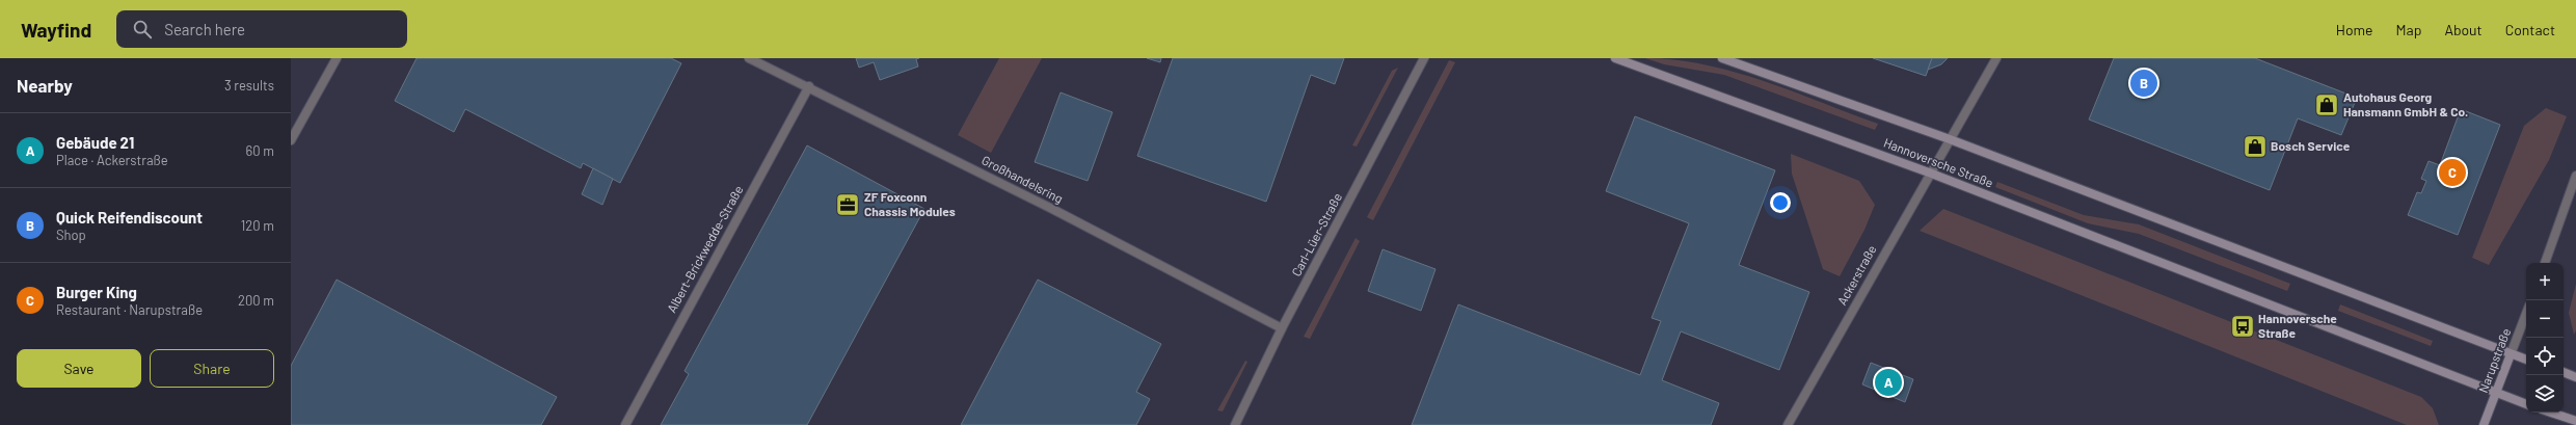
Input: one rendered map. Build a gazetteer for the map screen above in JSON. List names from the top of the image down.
{
  "streets": {
    "main road": ["Hannoversche Straße", "Narupstraße"],
    "street": [
      "Großhandelsring",
      "Carl-Lüer-Straße",
      "Albert-Brickwedde-Straße",
      "Ackerstraße"
    ]
  },
  "crossings": [
    ["Hannoversche Straße", "Ackerstraße"],
    ["Hannoversche Straße", "Narupstraße"],
    ["Großhandelsring", "Carl-Lüer-Straße"],
    ["Großhandelsring", "Albert-Brickwedde-Straße"]
  ],
  "places": {
    "shop": ["Autohaus Georg Hansmann GmbH & Co.", "Bosch Service"],
    "office": ["ZF Foxconn Chassis Modules"],
    "bus stop": ["Hannoversche Straße"]
  },
  "page": {
    "header": "Wayfind",
    "search": "Search here",
    "nav": [
      "Home",
      "Map",
      "About",
      "Contact"
    ],
    "heading": ["Nearby", "3 results"],
    "pins": ["B", "C", "A"],
    "list": [
      {
        "mark": "A",
        "name": "Gebäude 21",
        "note": "Place · Ackerstraße",
        "value": "60 m"
      },
      {
        "mark": "B",
        "name": "Quick Reifendiscount",
        "note": "Shop",
        "value": "120 m"
      },
      {
        "mark": "C",
        "name": "Burger King",
        "note": "Restaurant · Narupstraße",
        "value": "200 m"
      }
    ],
    "map_buttons": ["+", "−"],
    "buttons": ["Save", "Share"]
  }
}
